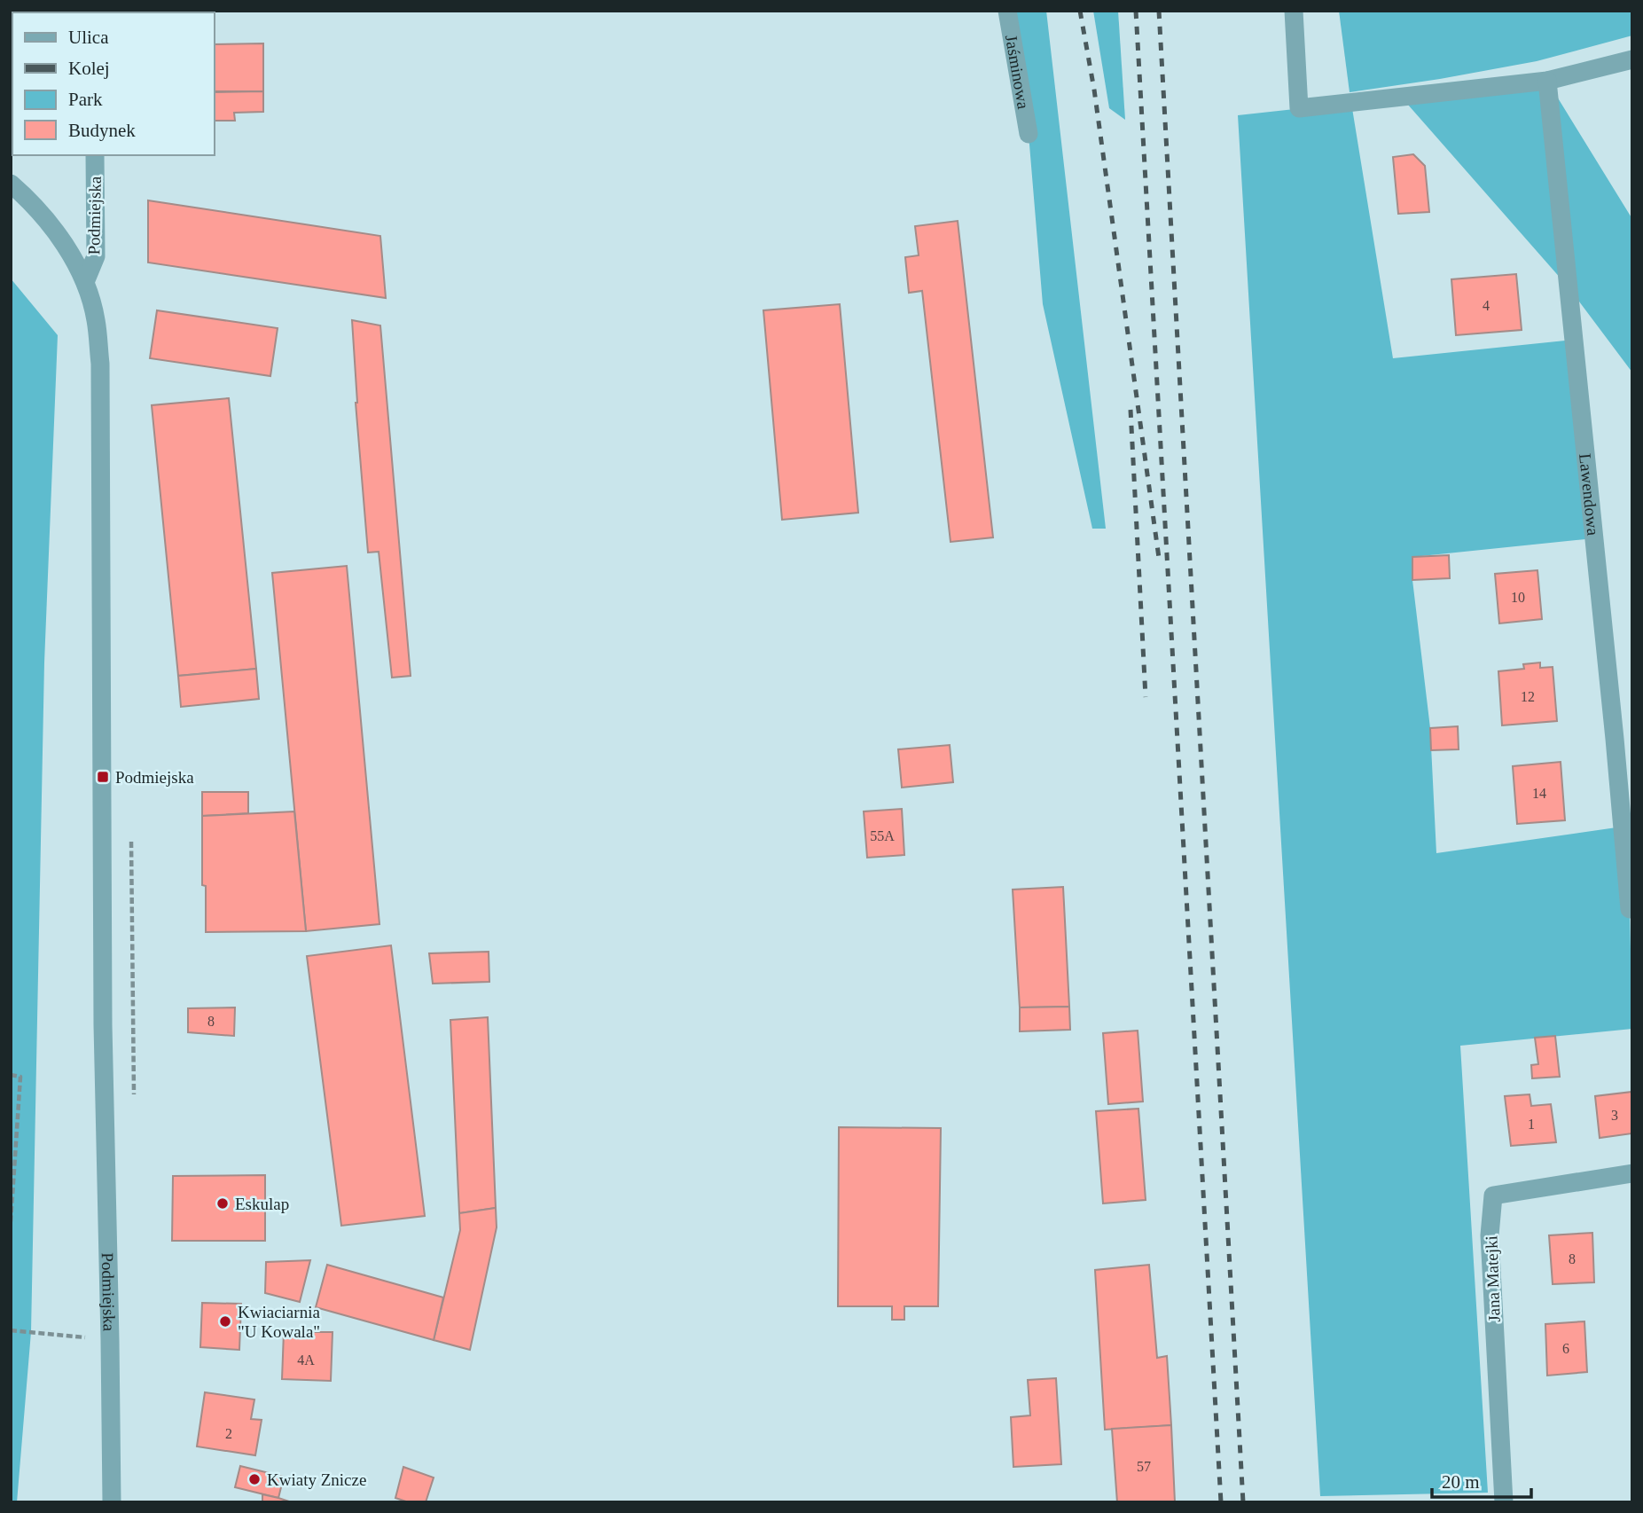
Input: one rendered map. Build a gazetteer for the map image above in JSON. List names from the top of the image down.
{
  "streets": {
    "street": [
      "Jaśminowa",
      "Podmiejska",
      "Lawendowa",
      "Jana Matejki"
    ]
  },
  "places": {
    "transit": ["Podmiejska"],
    "other": ["Eskulap", "Kwiaciarnia \"U Kowala\"", "Kwiaty Znicze"]
  },
  "house_numbers": [
    "4",
    "10",
    "12",
    "14",
    "55A",
    "8",
    "3",
    "1",
    "8",
    "6",
    "4A",
    "2",
    "57"
  ],
  "legend": [
    "Ulica",
    "Kolej",
    "Park",
    "Budynek"
  ],
  "scale_bar": "20 m"
}
